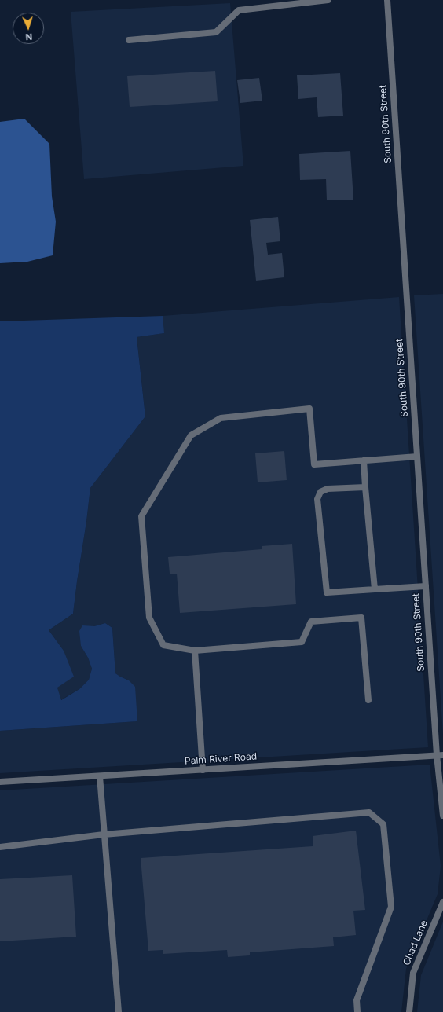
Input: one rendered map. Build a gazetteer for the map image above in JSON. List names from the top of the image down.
{
  "streets": {
    "street": ["South 90th Street", "Palm River Road", "Chad Lane"]
  },
  "crossings": [
    ["South 90th Street", "Palm River Road"]
  ],
  "north": "bottom"
}
